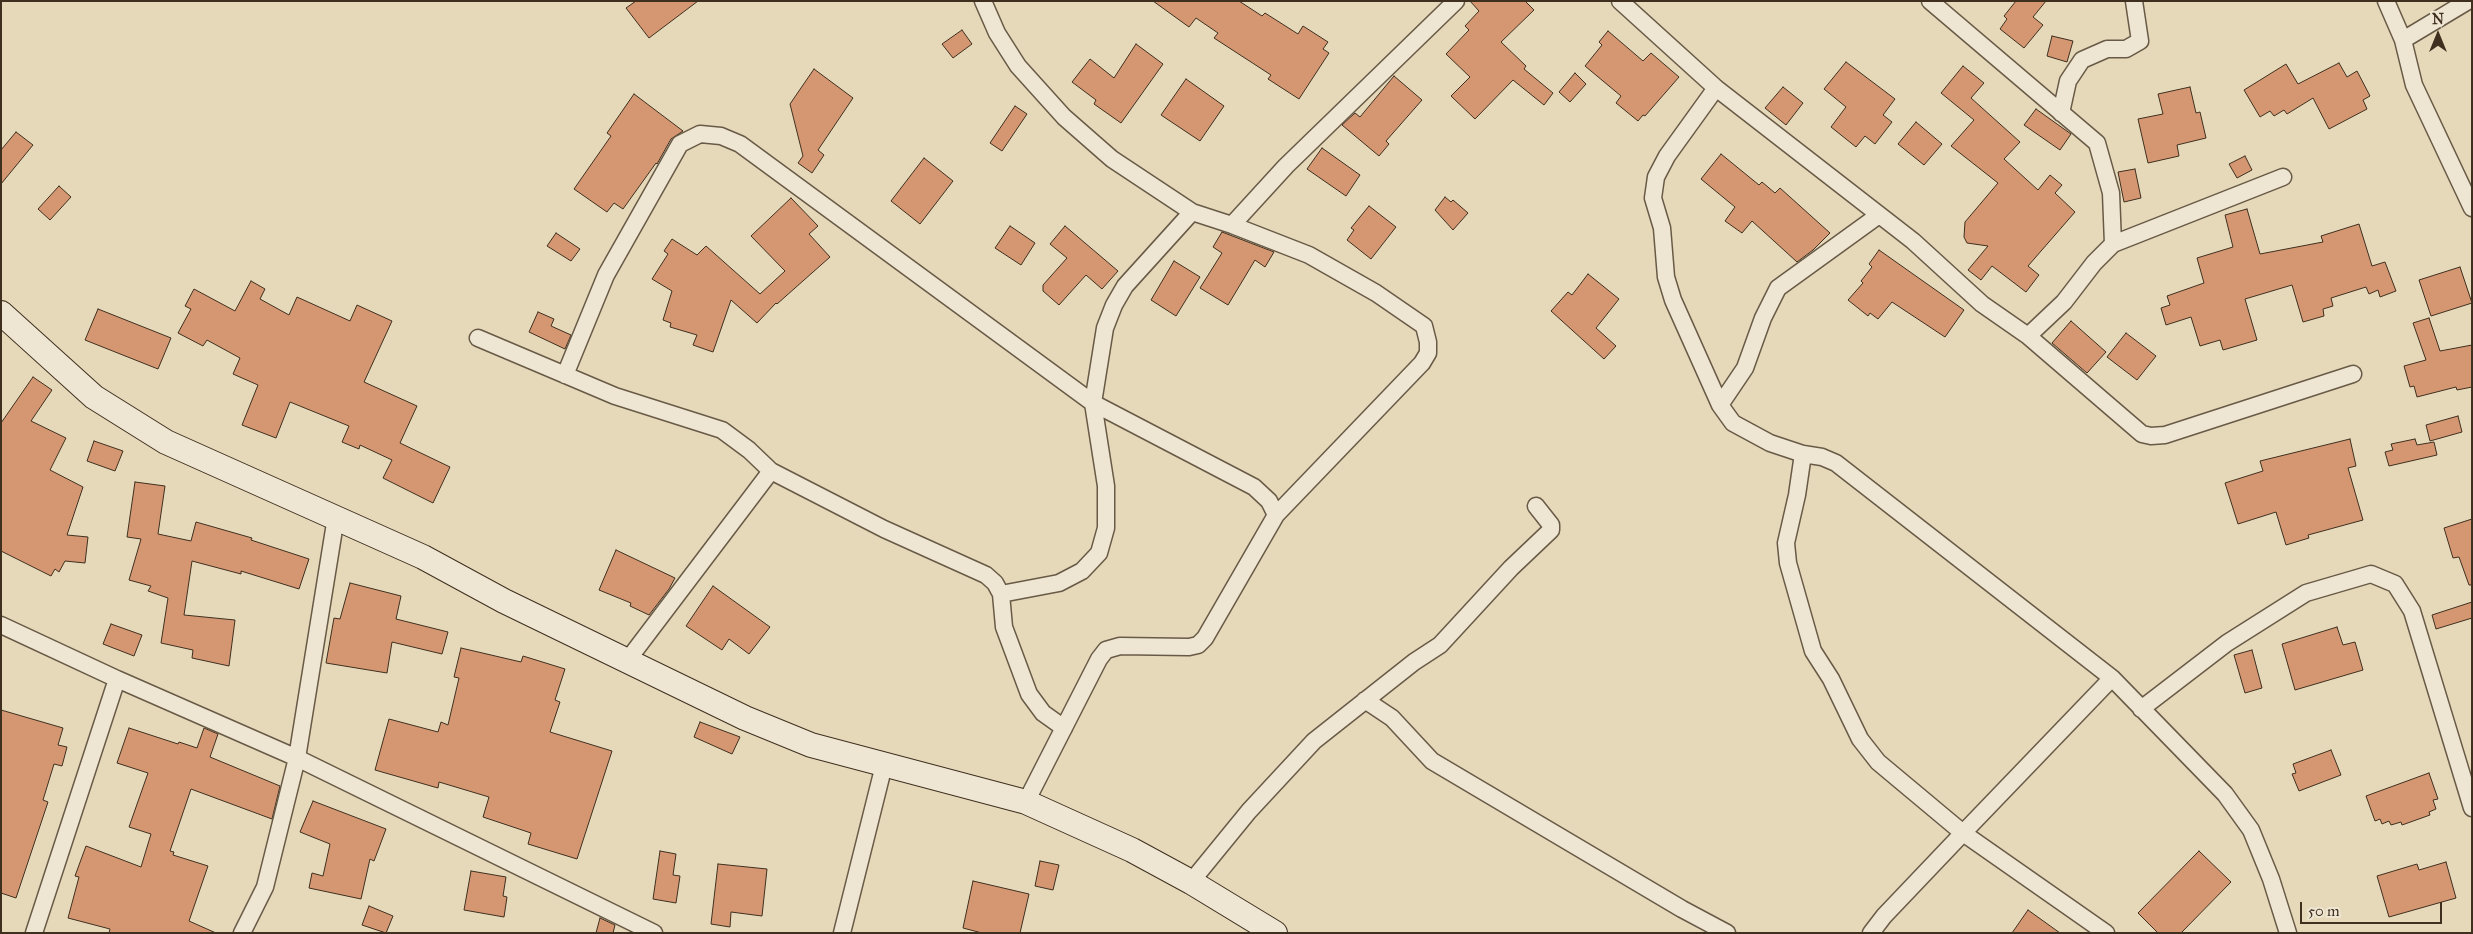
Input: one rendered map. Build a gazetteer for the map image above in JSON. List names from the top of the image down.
{
  "scale_bar": "50 m",
  "north": "top"
}
